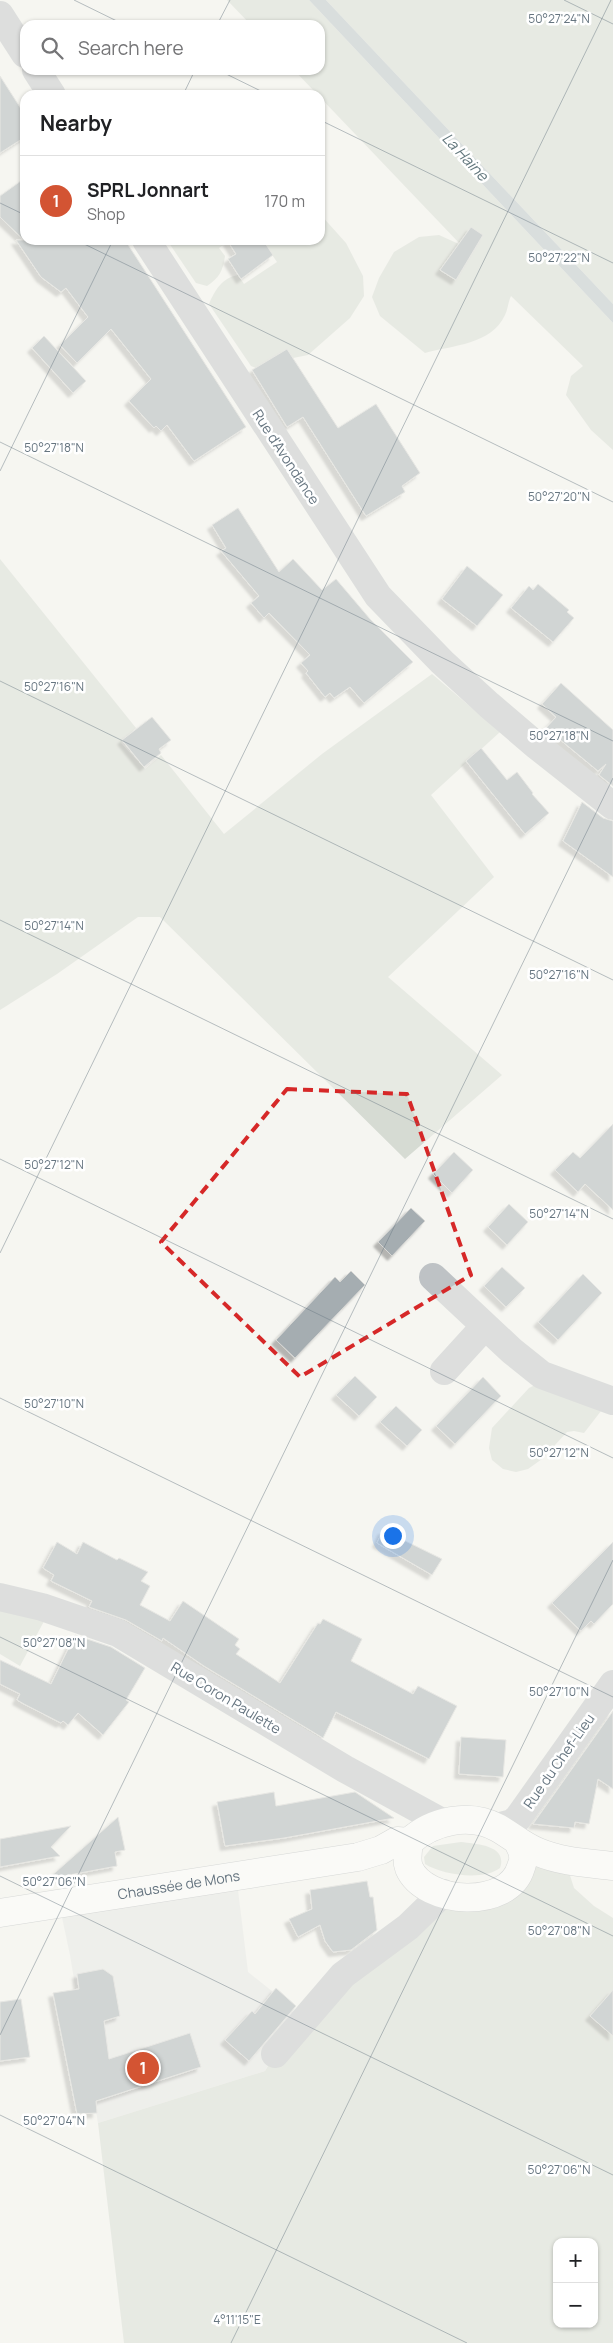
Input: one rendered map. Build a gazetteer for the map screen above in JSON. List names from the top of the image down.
{
  "streets": {
    "main road": ["Chaussée de Mons"],
    "street": ["Rue d'Avondance", "Rue Coron Paulette", "Rue du Chef-Lieu"]
  },
  "crossings": [
    ["Rue Coron Paulette", "Rue du Chef-Lieu"],
    ["Rue Coron Paulette", "Chaussée de Mons"],
    ["Rue du Chef-Lieu", "Chaussée de Mons"]
  ],
  "water": ["La Haine"],
  "page": {
    "search": "Search here",
    "heading": "Nearby",
    "list": [
      {
        "mark": "1",
        "name": "SPRL Jonnart",
        "note": "Shop",
        "value": "170 m"
      }
    ],
    "pins": "1",
    "map_buttons": ["+", "−"]
  },
  "coordinates": [
    "50°27'24\"N",
    "50°27'22\"N",
    "50°27'18\"N",
    "50°27'20\"N",
    "50°27'16\"N",
    "50°27'14\"N",
    "50°27'12\"N",
    "50°27'10\"N",
    "50°27'08\"N",
    "50°27'06\"N",
    "50°27'04\"N",
    "4°11'15\"E"
  ]
}
